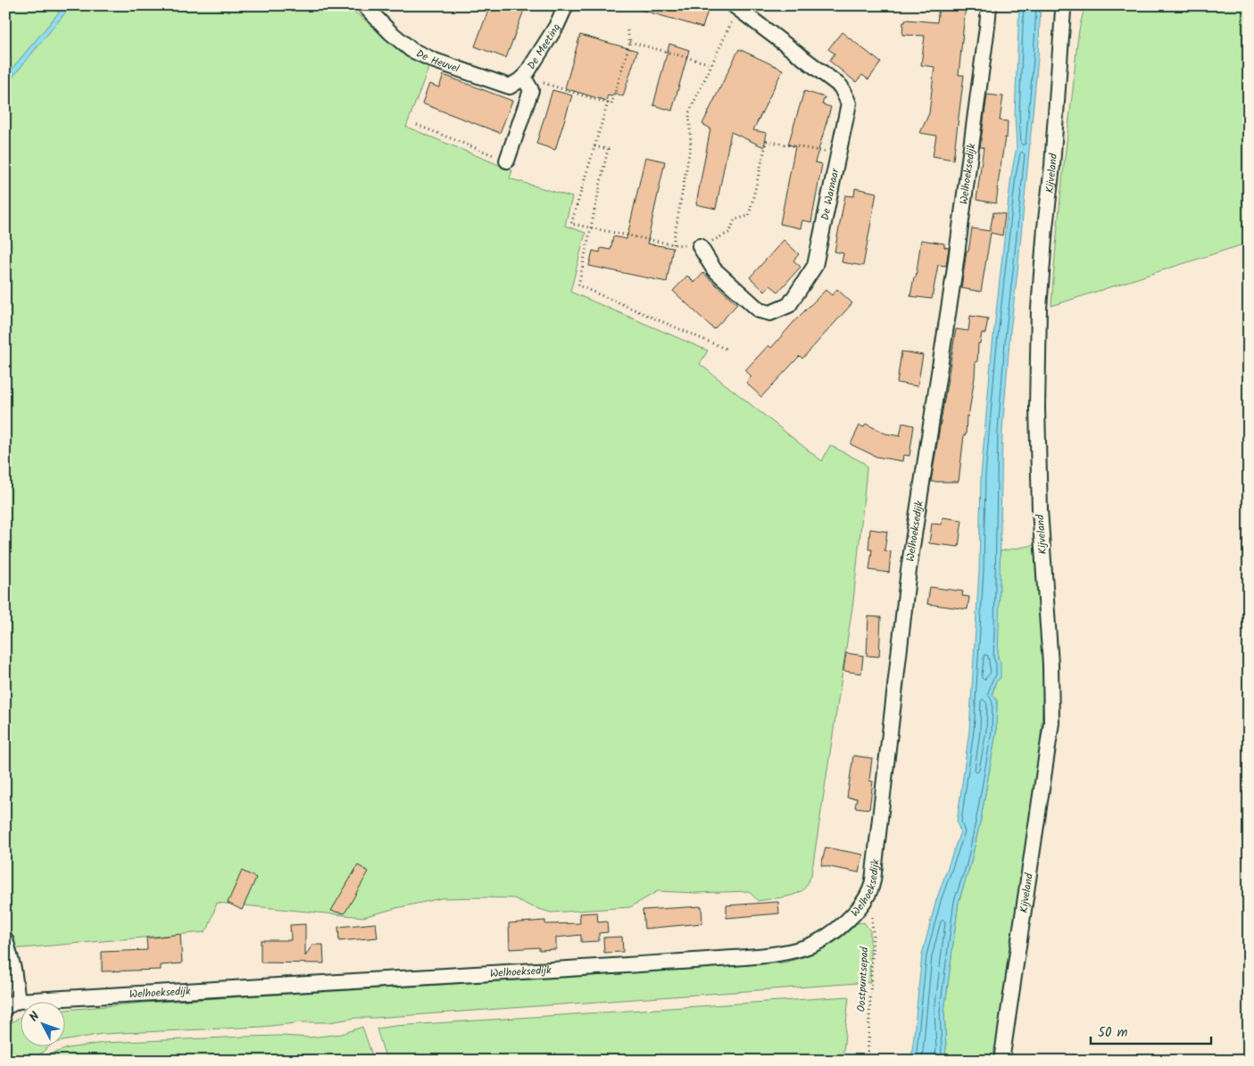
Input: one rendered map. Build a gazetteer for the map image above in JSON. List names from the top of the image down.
{
  "streets": {
    "street": [
      "De Meeting",
      "De Heuvel",
      "Welhoeksedijk",
      "Kijveland",
      "De Warnaar"
    ],
    "path": ["Oostpuntsepad"]
  },
  "crossings": [
    ["De Meeting", "De Heuvel"],
    ["Welhoeksedijk", "Oostpuntsepad"]
  ],
  "scale_bar": "50 m",
  "north": "top left"
}
